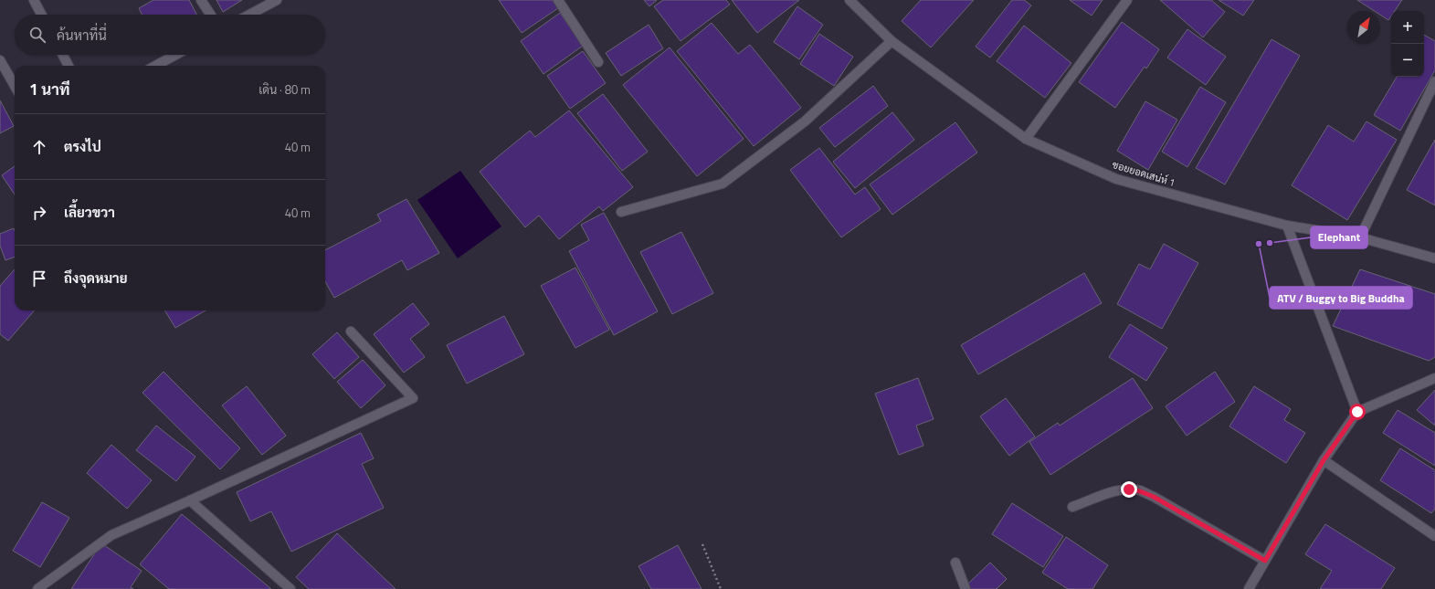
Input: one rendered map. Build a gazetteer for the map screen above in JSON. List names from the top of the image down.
{
  "streets": {
    "street": ["ซอยยอดเสน่ห์ 1"]
  },
  "places": ["Elephant", "ATV / Buggy to Big Buddha"],
  "north": "top right",
  "page": {
    "map_buttons": ["+", "−"],
    "search": "ค้นหาที่นี่",
    "heading": ["1 นาที", "เดิน · 80 m"],
    "list": [
      ["ตรงไป", "40 m"],
      ["เลี้ยวขวา", "40 m"],
      "ถึงจุดหมาย"
    ]
  }
}
